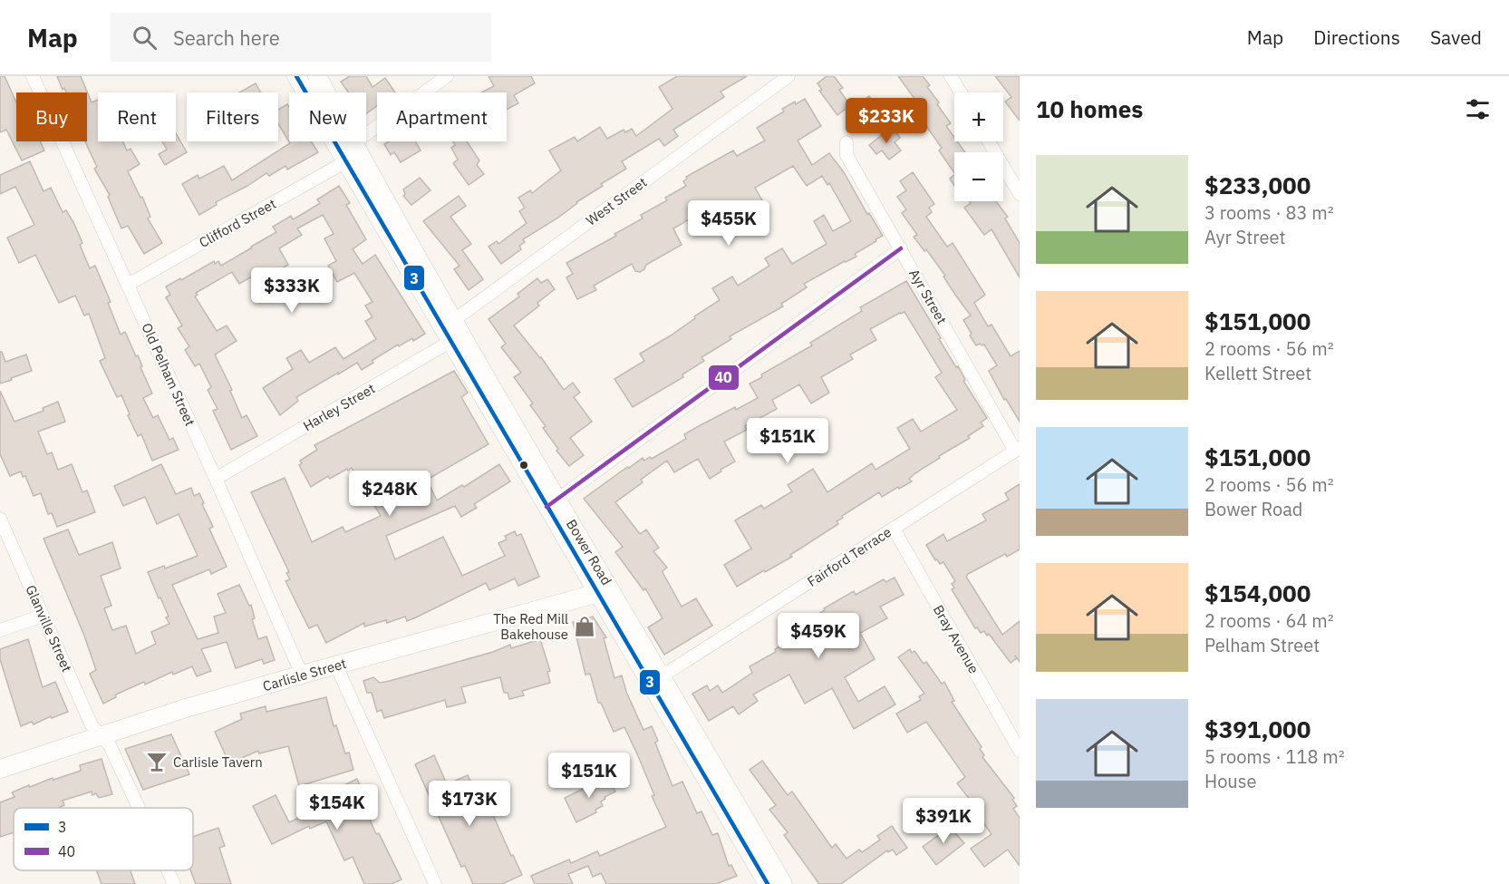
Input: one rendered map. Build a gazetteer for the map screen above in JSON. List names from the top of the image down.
{
  "streets": {
    "main road": ["Bower Road", "Carlisle Street"],
    "street": [
      "West Street",
      "Clifford Street",
      "Ayr Street",
      "Old Pelham Street",
      "Harley Street",
      "Fairford Terrace",
      "Glanville Street",
      "Bray Avenue"
    ]
  },
  "crossings": [
    ["West Street", "Harley Street"],
    ["West Street", "Bower Road"],
    ["Clifford Street", "Old Pelham Street"],
    ["Clifford Street", "Bower Road"],
    ["Ayr Street", "Fairford Terrace"],
    ["Old Pelham Street", "Harley Street"],
    ["Old Pelham Street", "Carlisle Street"],
    ["Harley Street", "Bower Road"],
    ["Bower Road", "Fairford Terrace"],
    ["Bower Road", "Carlisle Street"],
    ["Fairford Terrace", "Bray Avenue"],
    ["Glanville Street", "Carlisle Street"]
  ],
  "places": {
    "shop": ["The Red Mill Bakehouse"],
    "bar": ["Carlisle Tavern"]
  },
  "lines": ["transit line 3", "transit line 40"],
  "legend": ["3", "40"],
  "page": {
    "header": "Map",
    "search": "Search here",
    "nav": ["Map", "Directions", "Saved"],
    "heading": "10 homes",
    "map_buttons": ["+", "−"],
    "chip": [
      "Buy",
      "Rent",
      "Filters",
      "New",
      "Apartment"
    ],
    "price": [
      "$233K",
      "$455K",
      "$333K",
      "$151K",
      "$248K",
      "$459K",
      "$151K",
      "$173K",
      "$154K",
      "$391K"
    ],
    "list": [
      {
        "name": "$233,000",
        "note": "3 rooms · 83 m² · Ayr Street"
      },
      {
        "name": "$151,000",
        "note": "2 rooms · 56 m² · Kellett Street"
      },
      {
        "name": "$151,000",
        "note": "2 rooms · 56 m² · Bower Road"
      },
      {
        "name": "$154,000",
        "note": "2 rooms · 64 m² · Pelham Street"
      },
      {
        "name": "$391,000",
        "note": "5 rooms · 118 m² · House"
      }
    ]
  }
}
